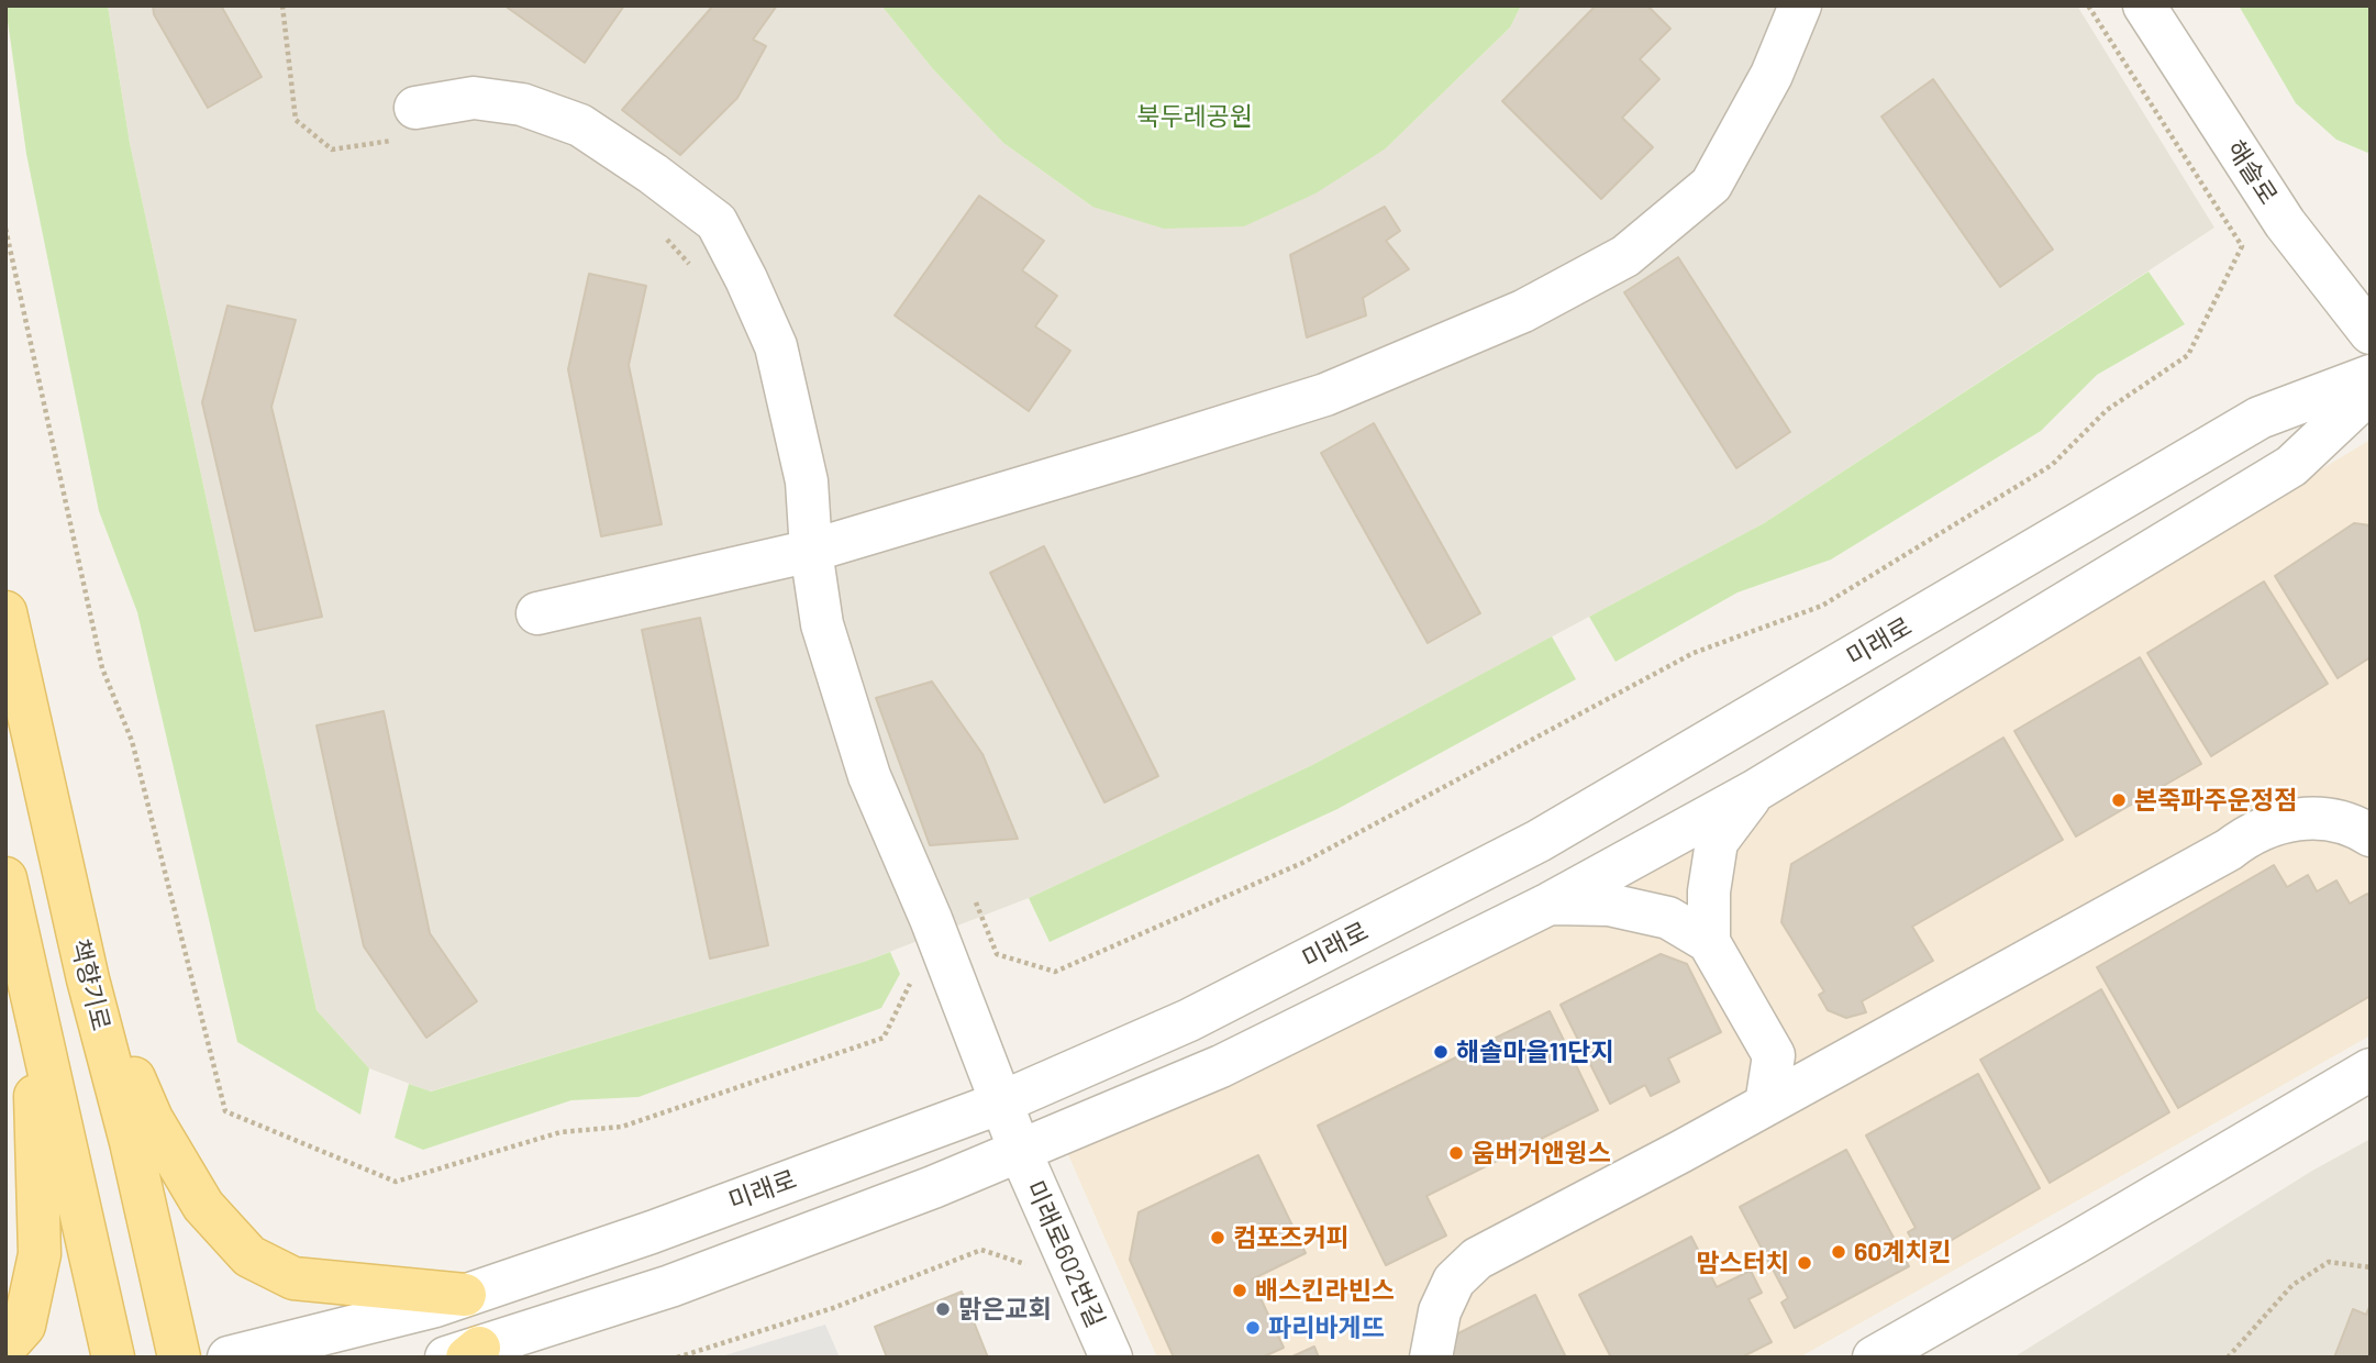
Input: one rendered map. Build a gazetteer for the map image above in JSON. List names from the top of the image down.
{
  "streets": {
    "main road": ["책향기로"],
    "street": ["해솔로", "미래로", "미래로602번길"]
  },
  "crossings": [
    ["미래로", "미래로602번길"]
  ],
  "parks": ["북두레공원"],
  "places": [
    "본죽파주운정점",
    "해솔마을11단지",
    "움버거앤윙스",
    "컴포즈커피",
    "60계치킨",
    "맘스터치",
    "배스킨라빈스",
    "맑은교회",
    "파리바게뜨"
  ]
}
